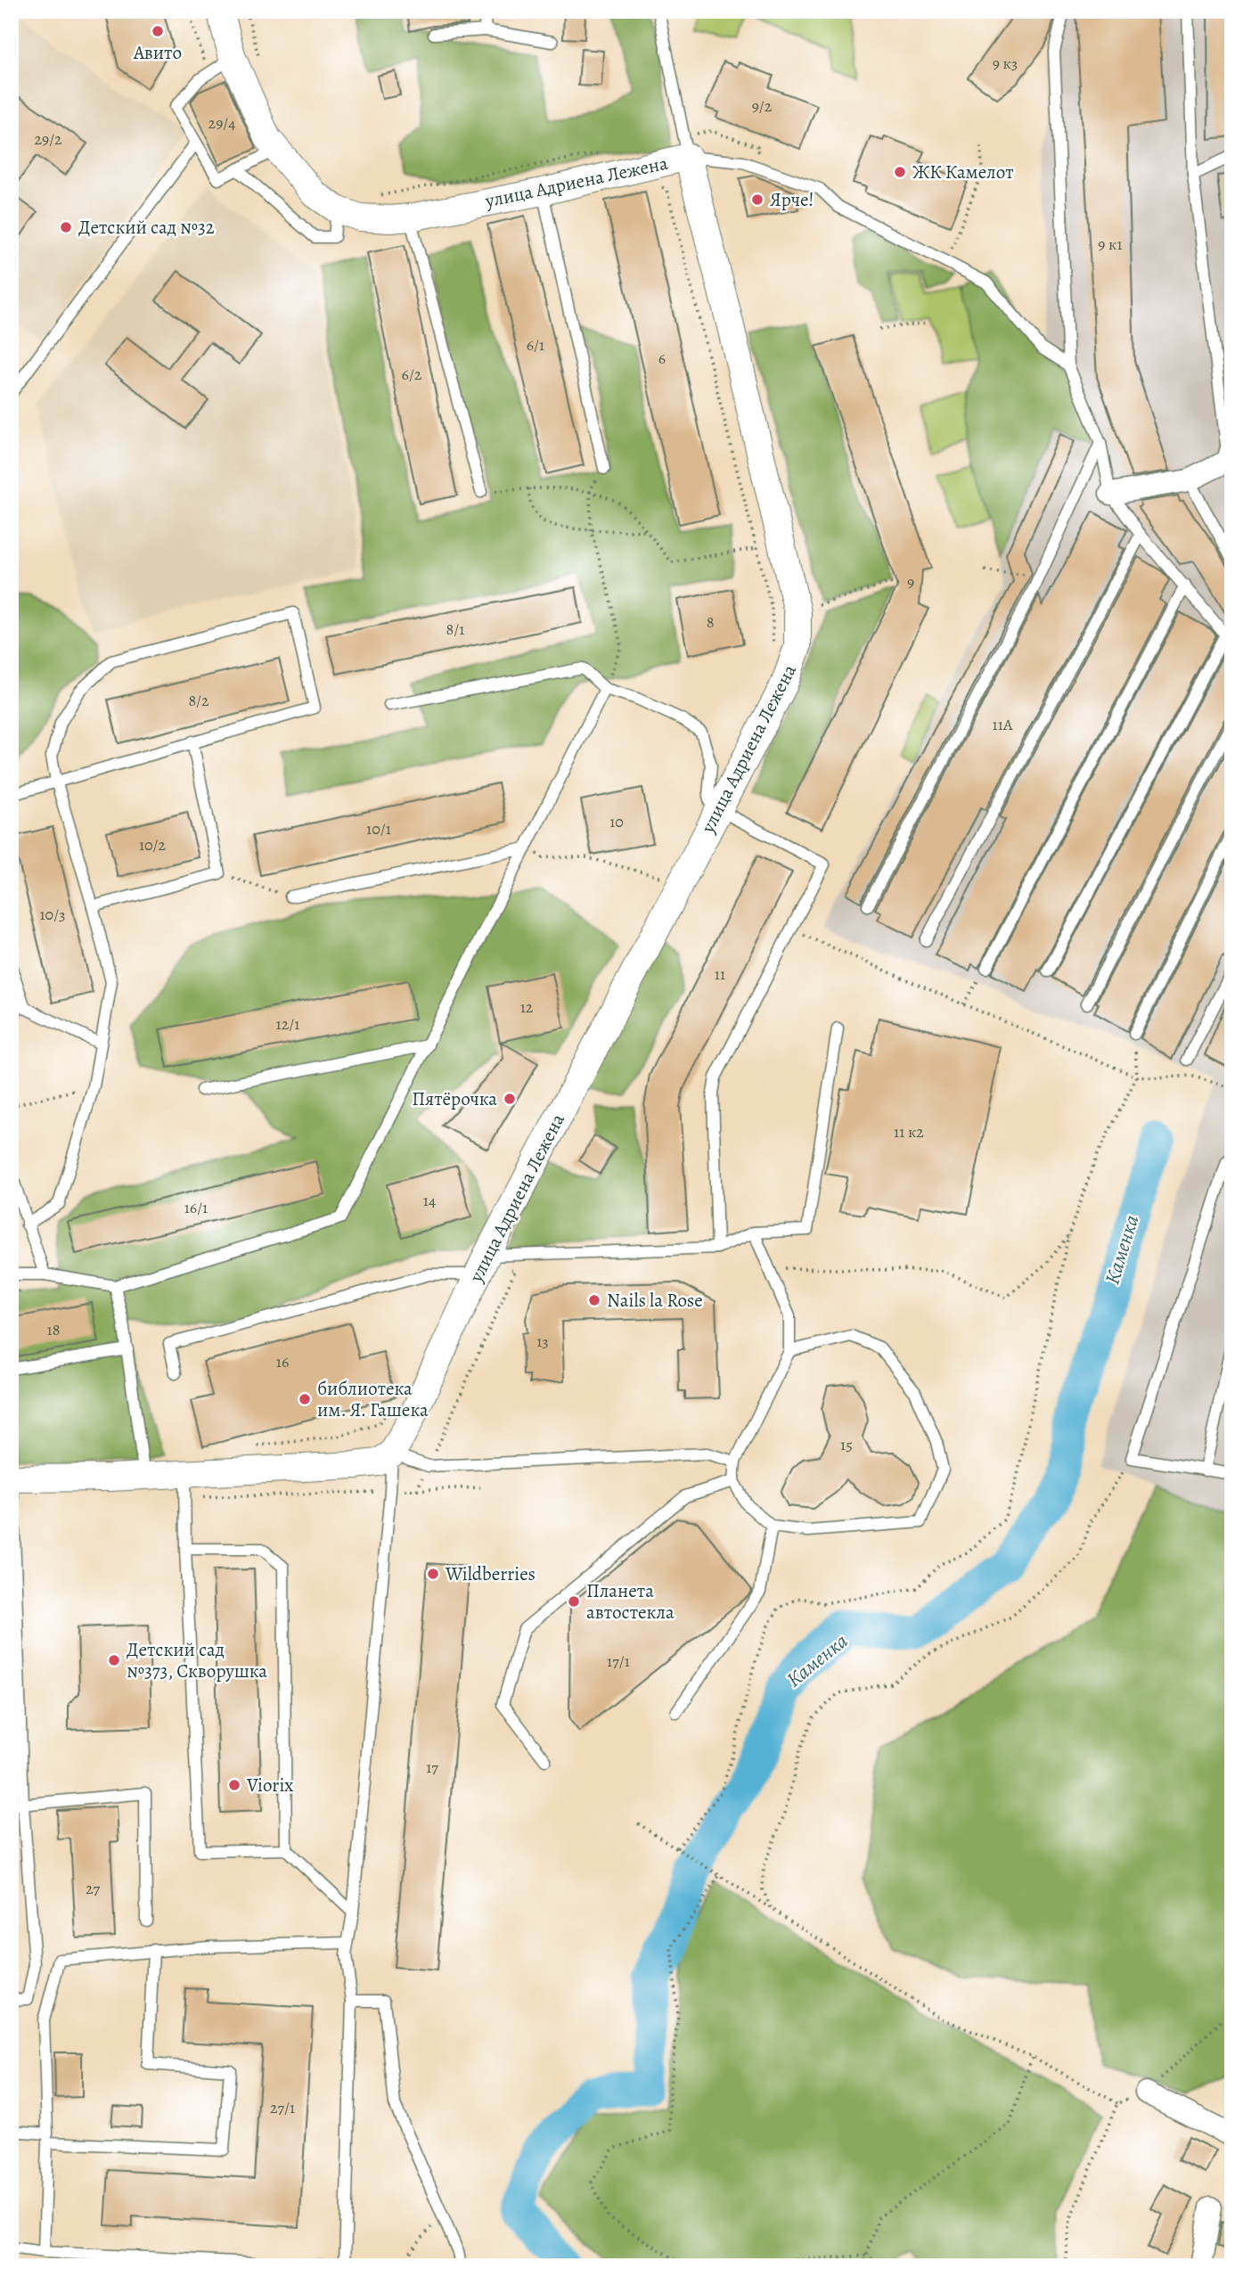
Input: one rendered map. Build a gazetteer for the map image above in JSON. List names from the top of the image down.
{
  "streets": {
    "street": ["улица Адриена Лежена"]
  },
  "water": ["Каменка"],
  "places": [
    "Авито",
    "ЖК Камелот",
    "Ярче!",
    "Детский сад №32",
    "Пятёрочка",
    "Nails la Rose",
    "библиотека им. Я. Гашека",
    "Wildberries",
    "Планета автостекла",
    "Детский сад №373, Скворушка",
    "Viorix"
  ],
  "house_numbers": [
    "9 к3",
    "9/2",
    "29/4",
    "29/2",
    "9 к1",
    "6/1",
    "6",
    "6/2",
    "9",
    "8",
    "8/1",
    "8/2",
    "11А",
    "10",
    "10/1",
    "10/2",
    "10/3",
    "11",
    "12",
    "12/1",
    "11 к2",
    "14",
    "16/1",
    "18",
    "13",
    "16",
    "15",
    "17/1",
    "17",
    "27",
    "27/1"
  ]
}
